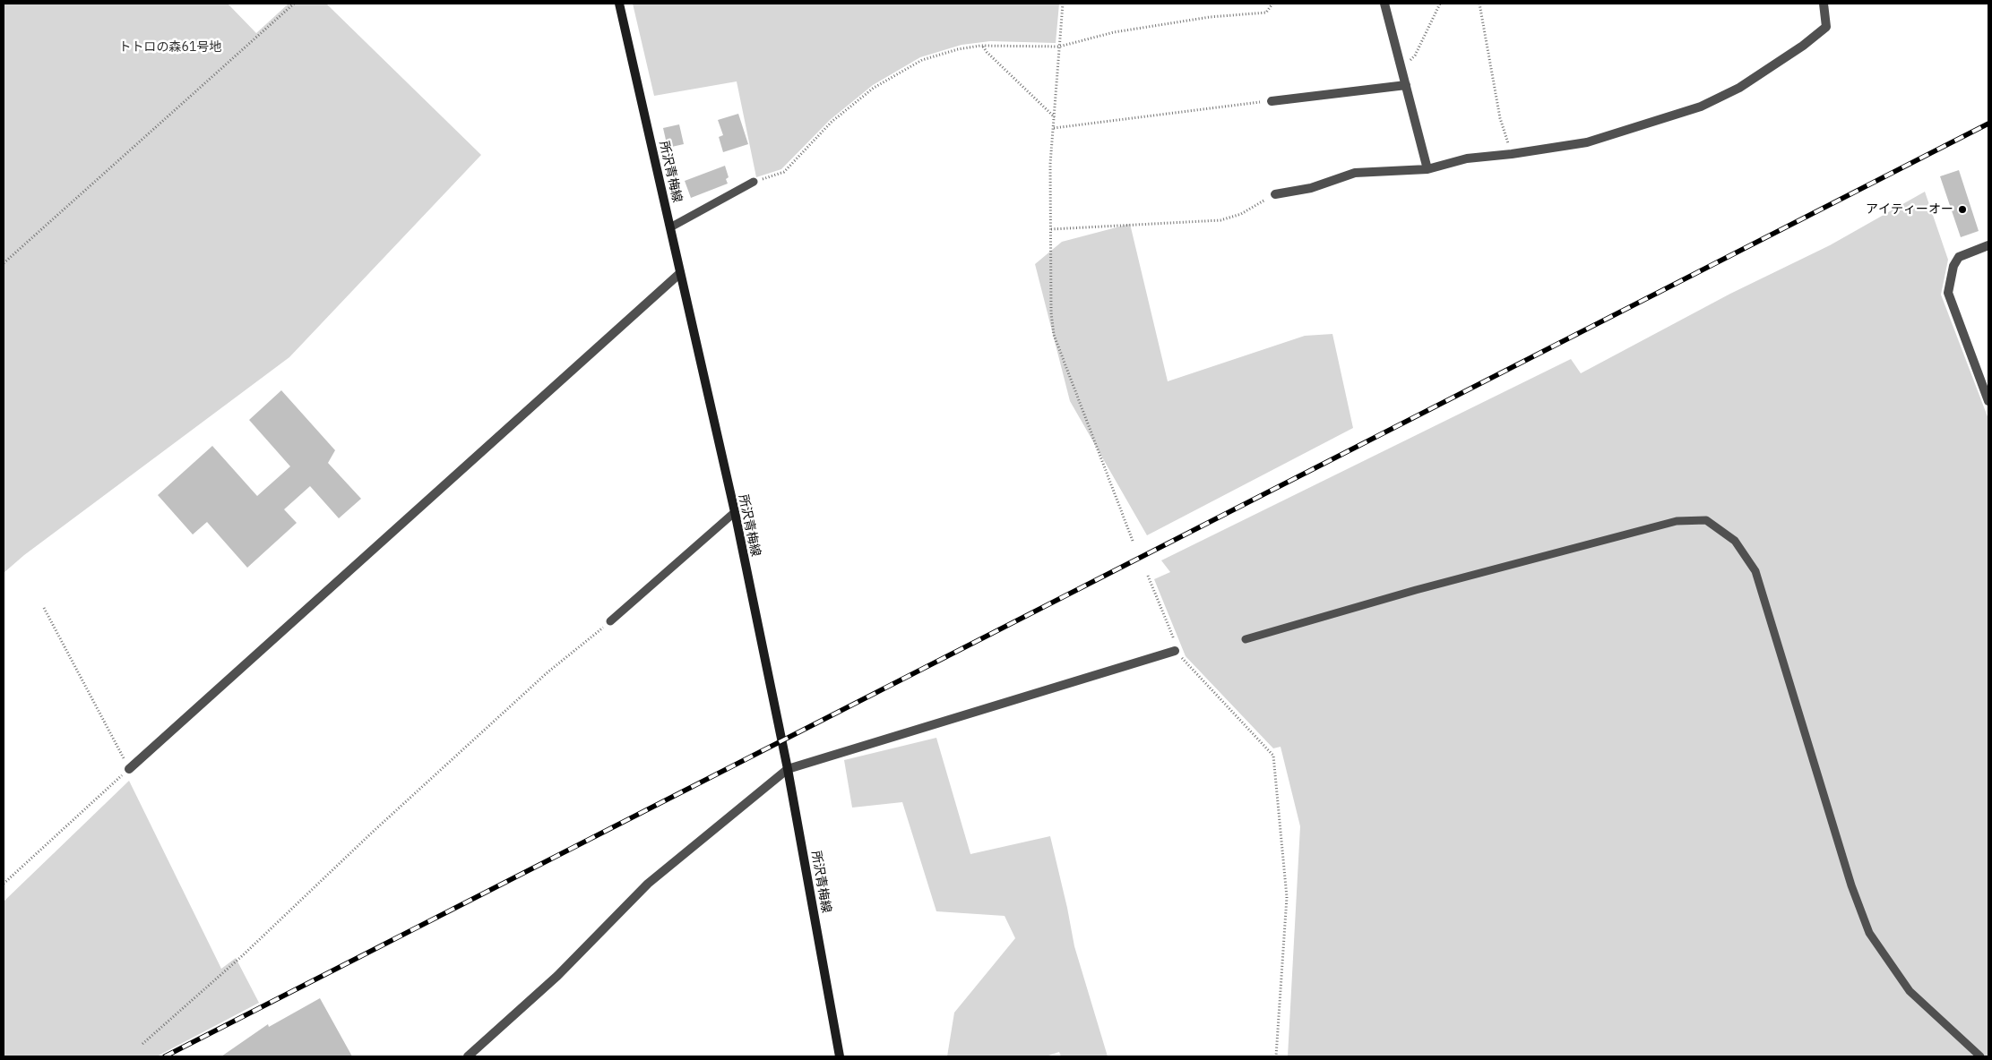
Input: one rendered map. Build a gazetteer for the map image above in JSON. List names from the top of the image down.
{
  "streets": {
    "main road": ["所沢青梅線"]
  },
  "parks": ["トトロの森61号地"],
  "places": ["アイティーオー"]
}
